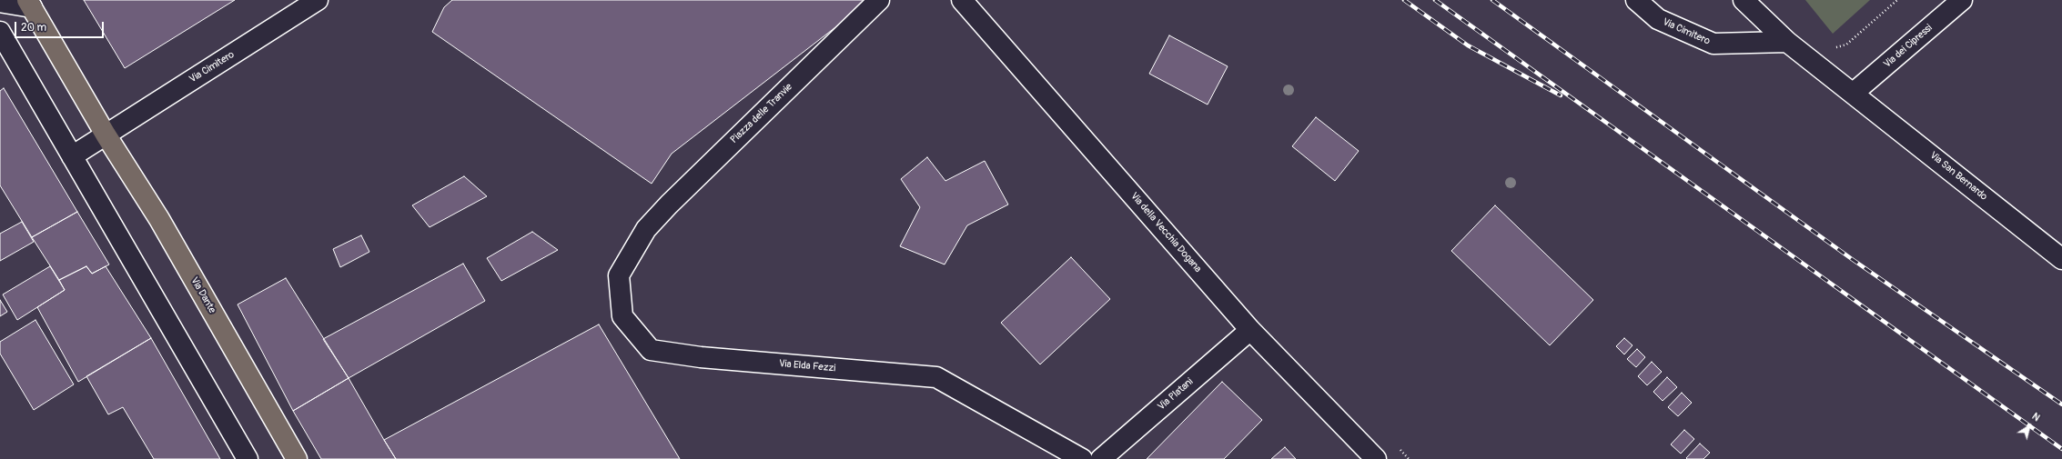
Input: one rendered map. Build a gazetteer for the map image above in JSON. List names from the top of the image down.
{
  "streets": {
    "main road": ["Via Dante"],
    "street": [
      "Via Cimitero",
      "Via dei Cipressi",
      "Piazza delle Tranvie",
      "Via San Bernardo",
      "Via della Vecchia Dogana",
      "Via Elda Fezzi",
      "Via Platani"
    ]
  },
  "crossings": [
    ["Via Cimitero", "Via Dante"],
    ["Via dei Cipressi", "Via San Bernardo"],
    ["Piazza delle Tranvie", "Via Elda Fezzi"],
    ["Via della Vecchia Dogana", "Via Platani"]
  ],
  "scale_bar": "20 m",
  "north": "top right"
}
